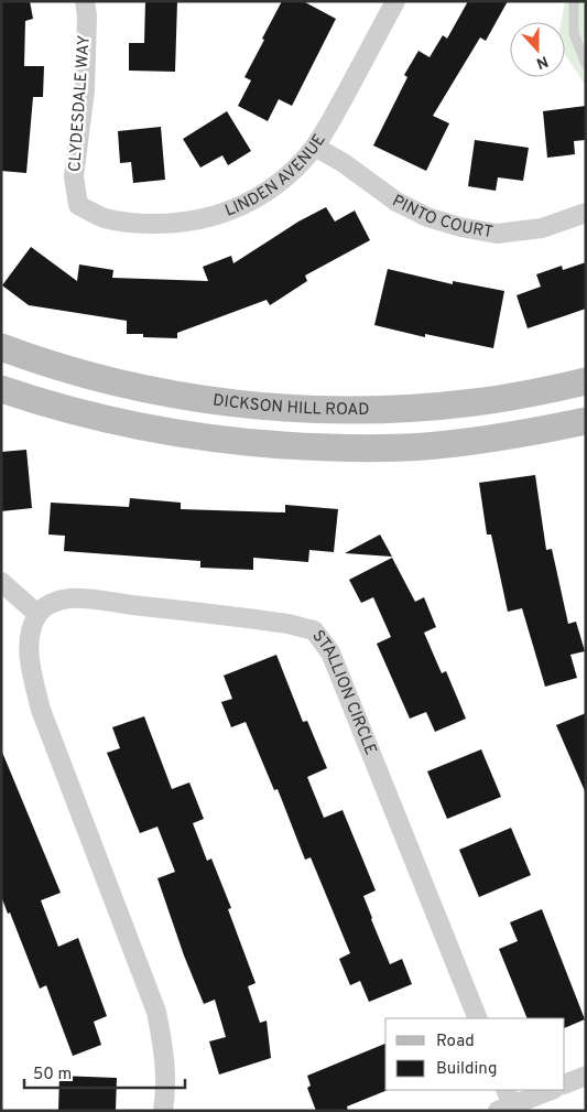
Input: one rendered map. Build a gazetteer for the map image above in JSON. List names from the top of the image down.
{
  "streets": {
    "street": [
      "CLYDESDALE WAY",
      "LINDEN AVENUE",
      "PINTO COURT",
      "DICKSON HILL ROAD",
      "STALLION CIRCLE"
    ]
  },
  "crossings": [
    ["CLYDESDALE WAY", "LINDEN AVENUE"],
    ["LINDEN AVENUE", "PINTO COURT"]
  ],
  "legend": ["Road", "Building"],
  "scale_bar": "50 m",
  "north": "bottom"
}
